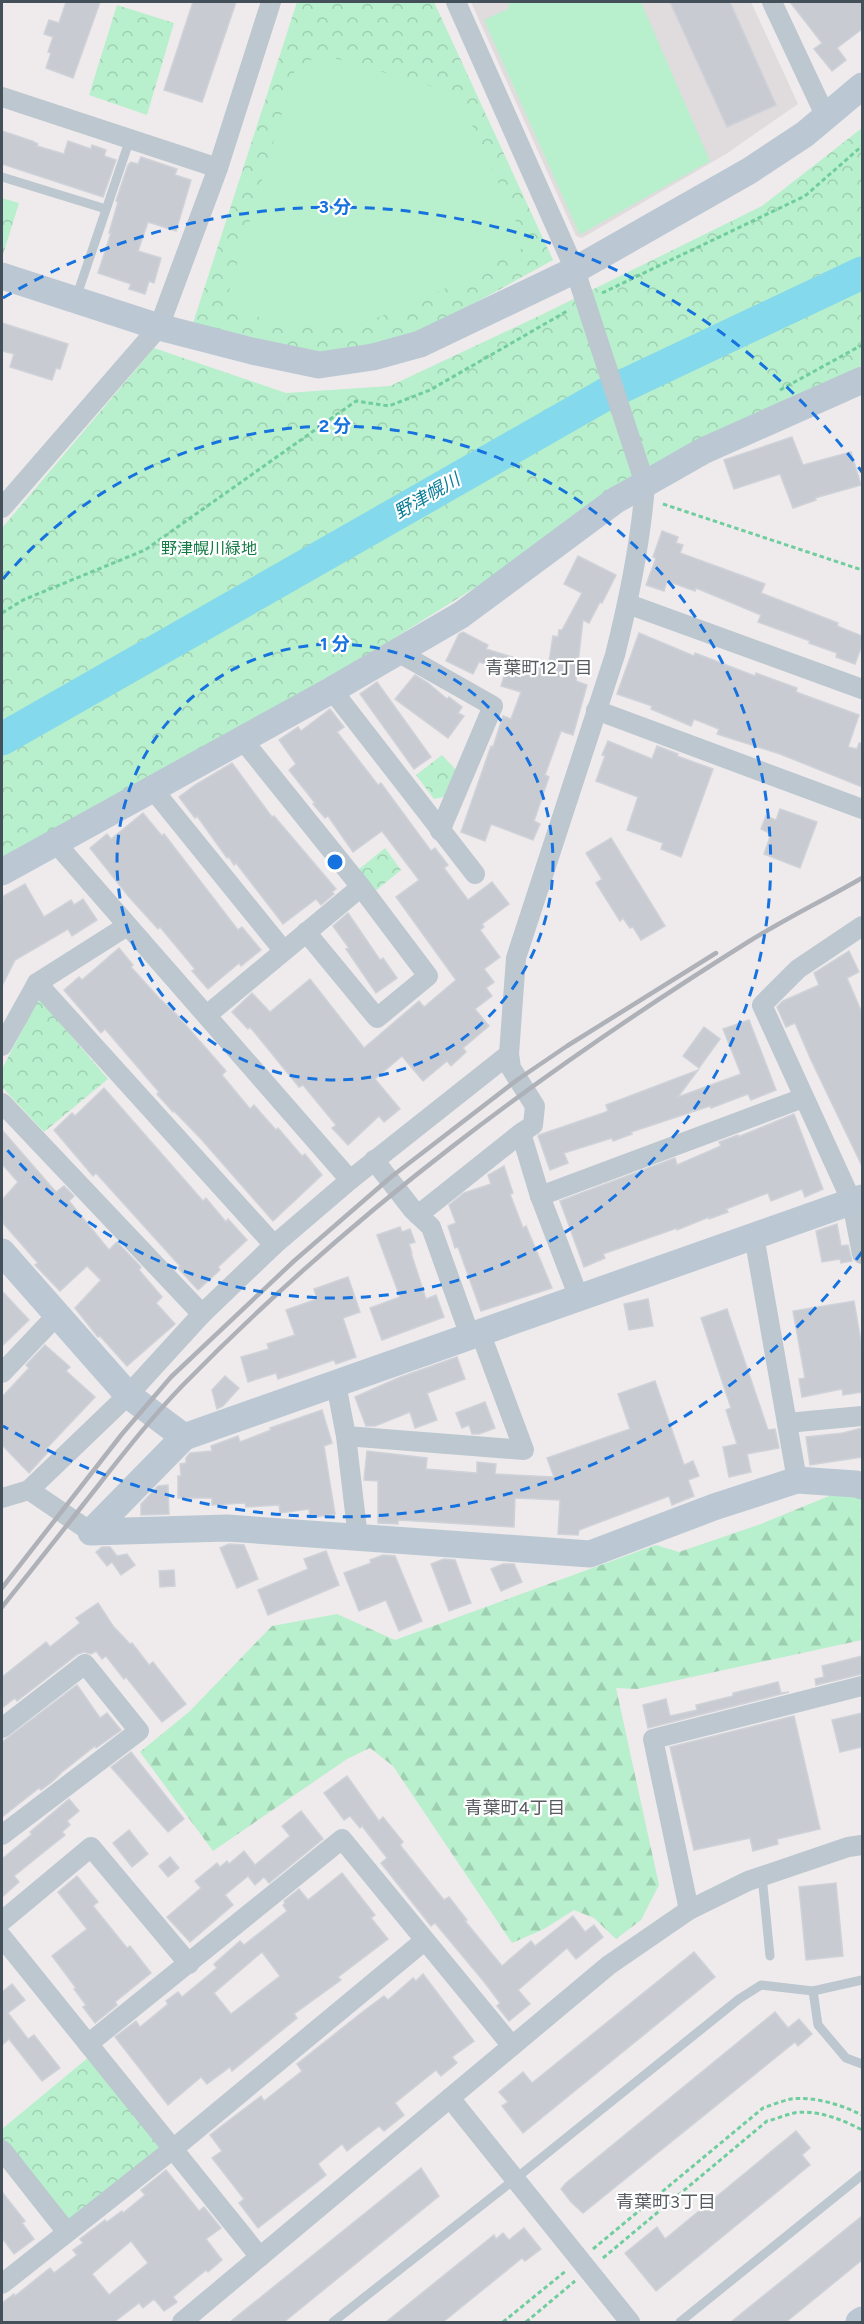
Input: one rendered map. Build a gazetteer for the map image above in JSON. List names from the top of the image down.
{
  "districts": ["青葉町12丁目", "青葉町4丁目", "青葉町3丁目"],
  "water": ["野津幌川"],
  "parks": ["野津幌川緑地"],
  "rings": ["3 分", "2 分", "1 分"]
}
